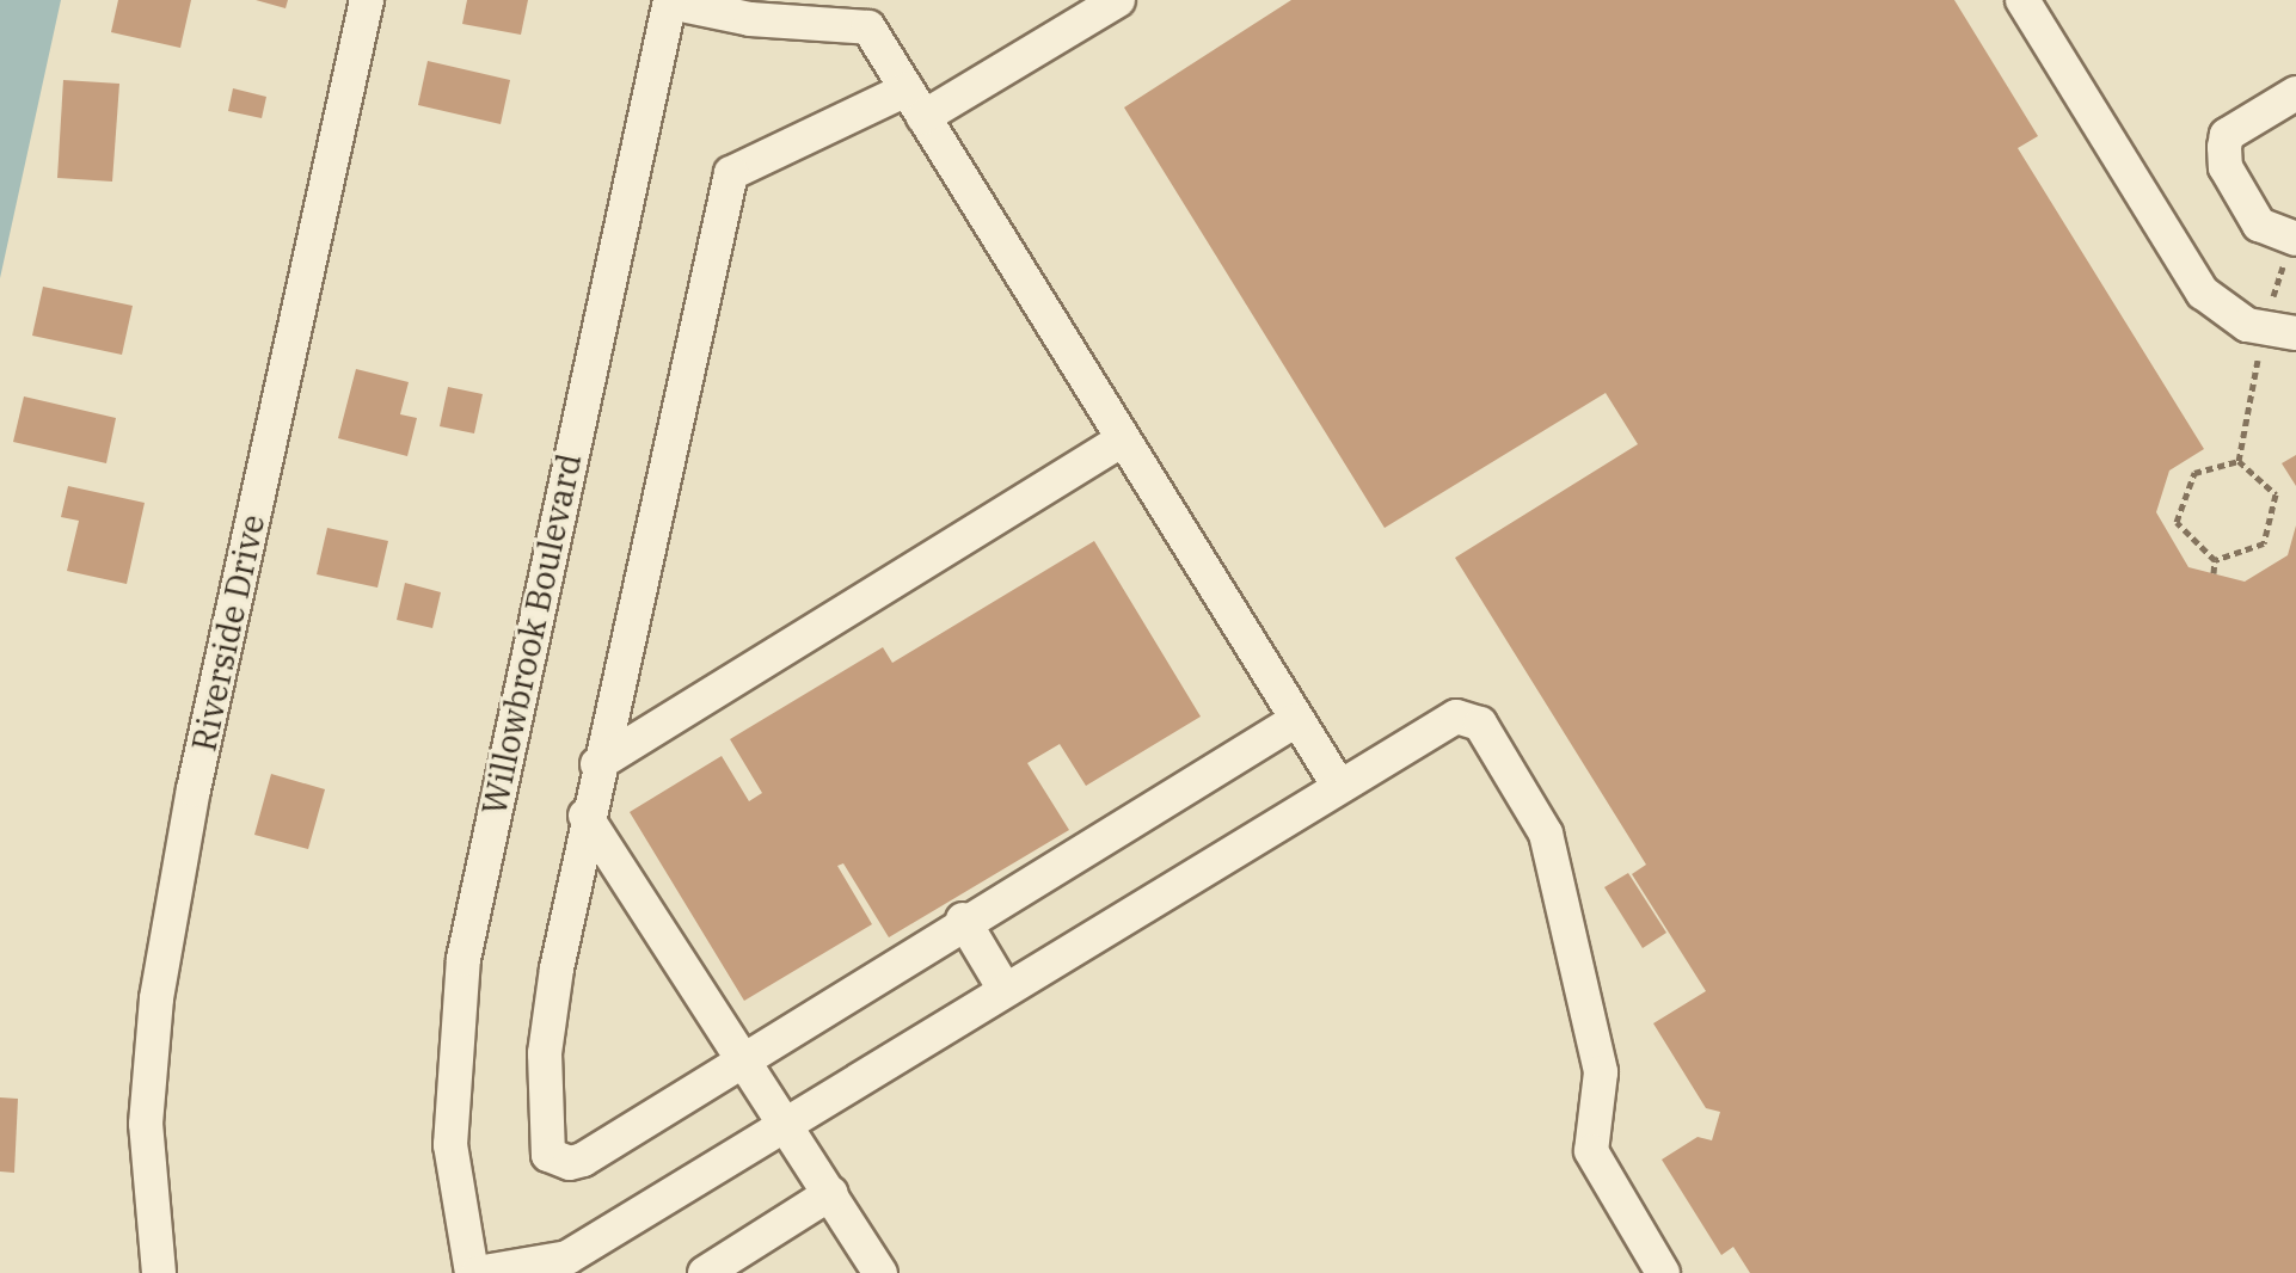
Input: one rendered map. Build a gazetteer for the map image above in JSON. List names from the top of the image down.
{
  "streets": {
    "street": ["Riverside Drive", "Willowbrook Boulevard"]
  }
}
